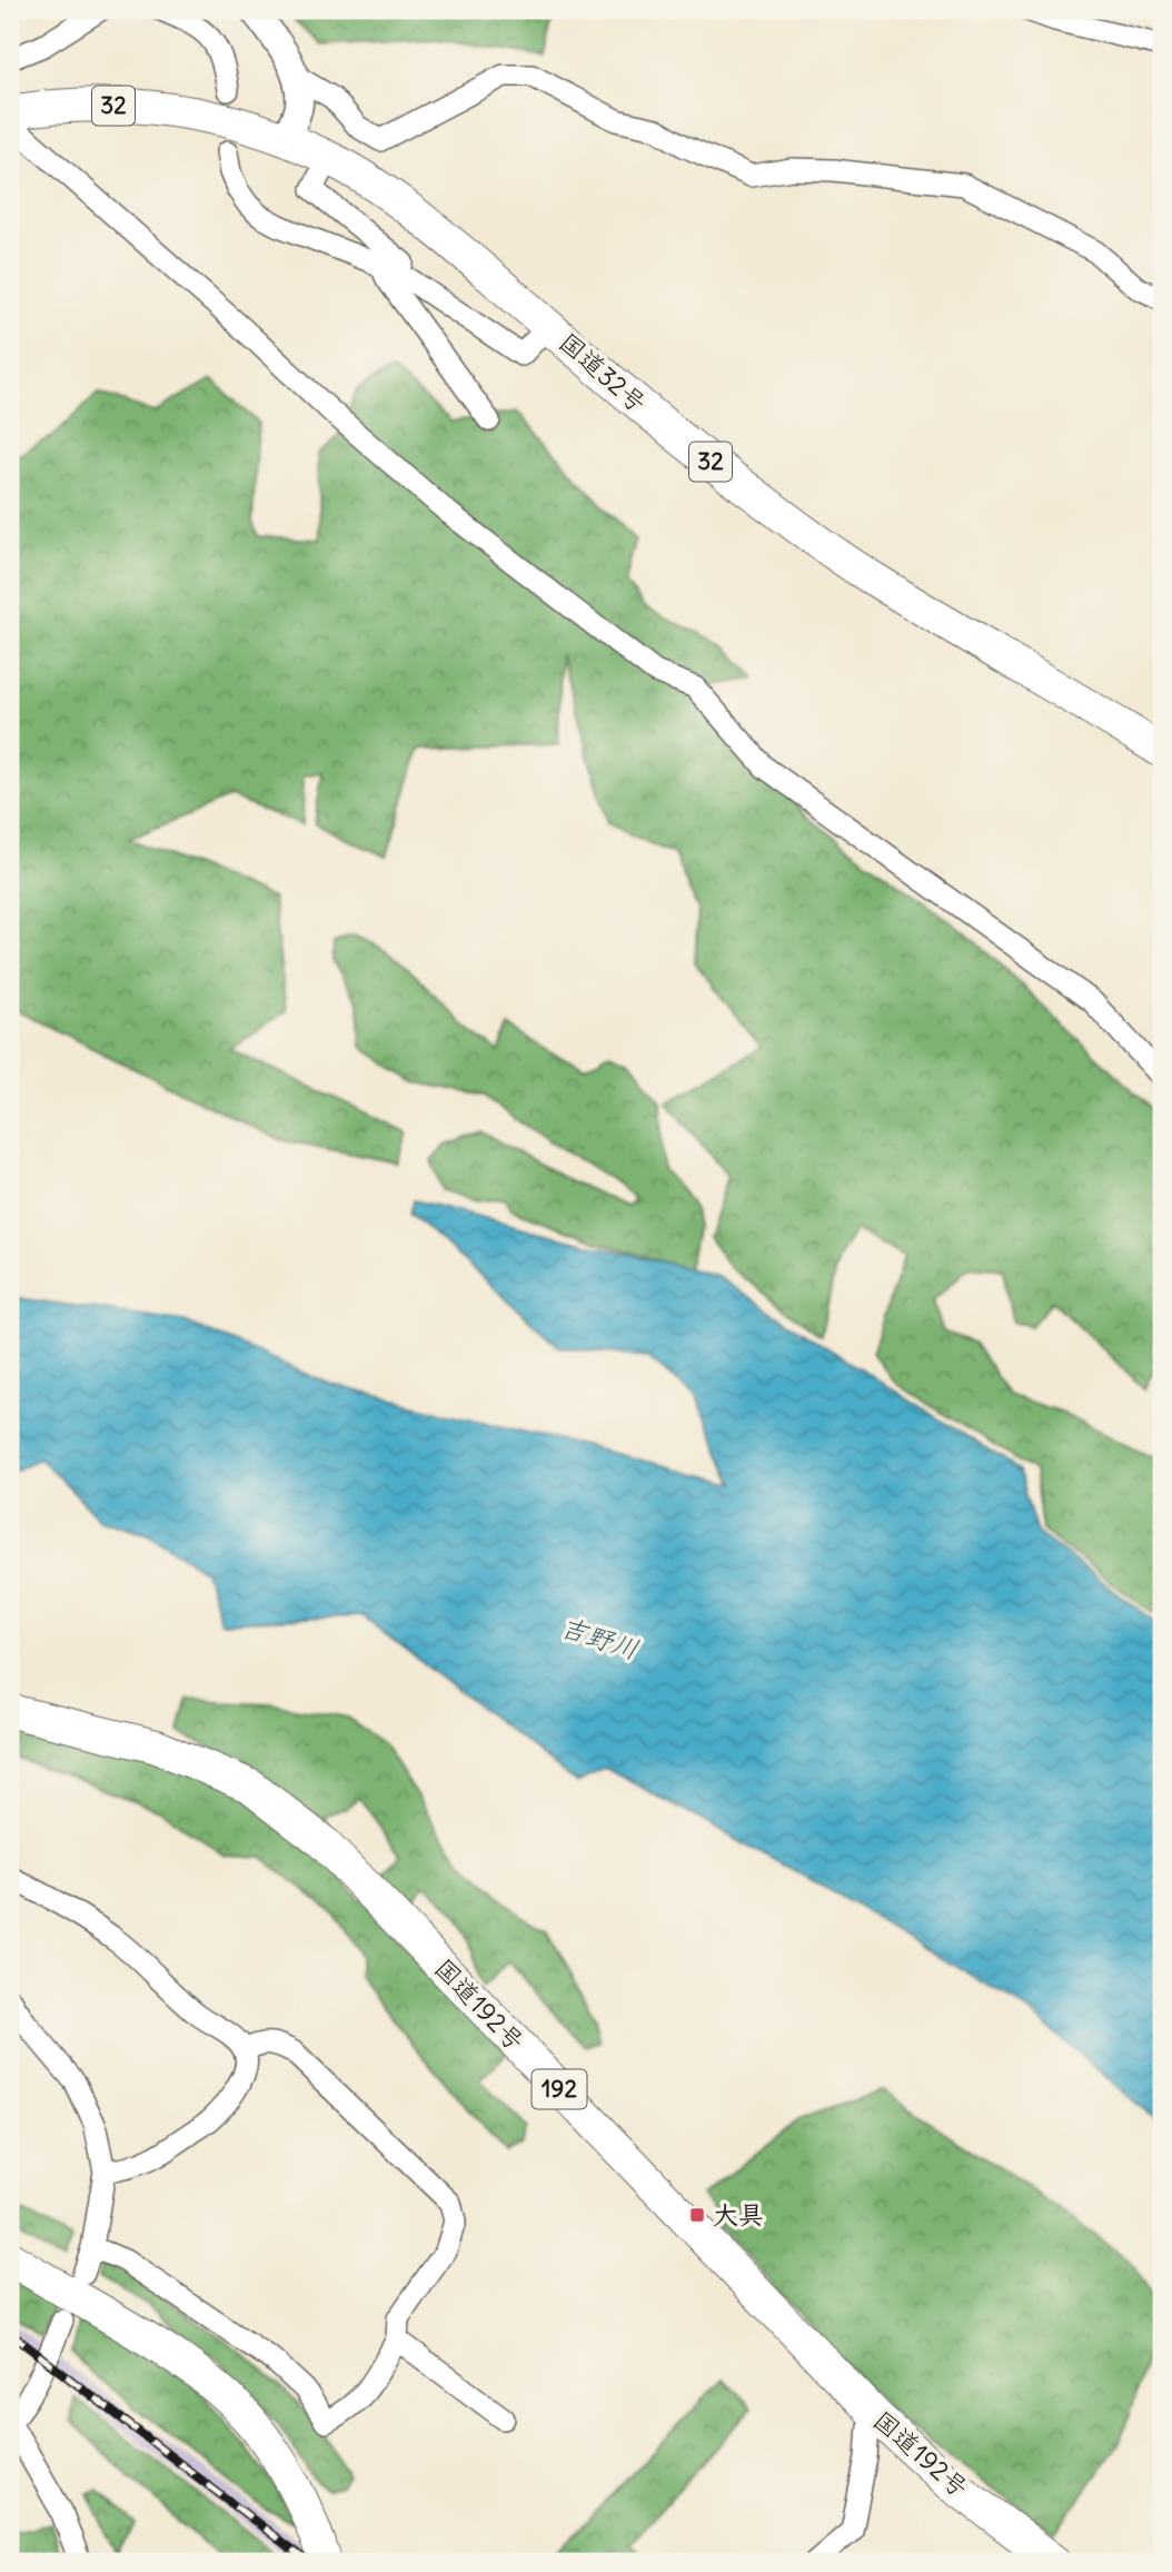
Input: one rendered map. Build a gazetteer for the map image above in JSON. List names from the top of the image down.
{
  "streets": {
    "highway": [
      "32",
      "国道32号",
      "国道192号",
      "192"
    ]
  },
  "water": ["吉野川"],
  "places": {
    "transit": ["大具"]
  }
}
